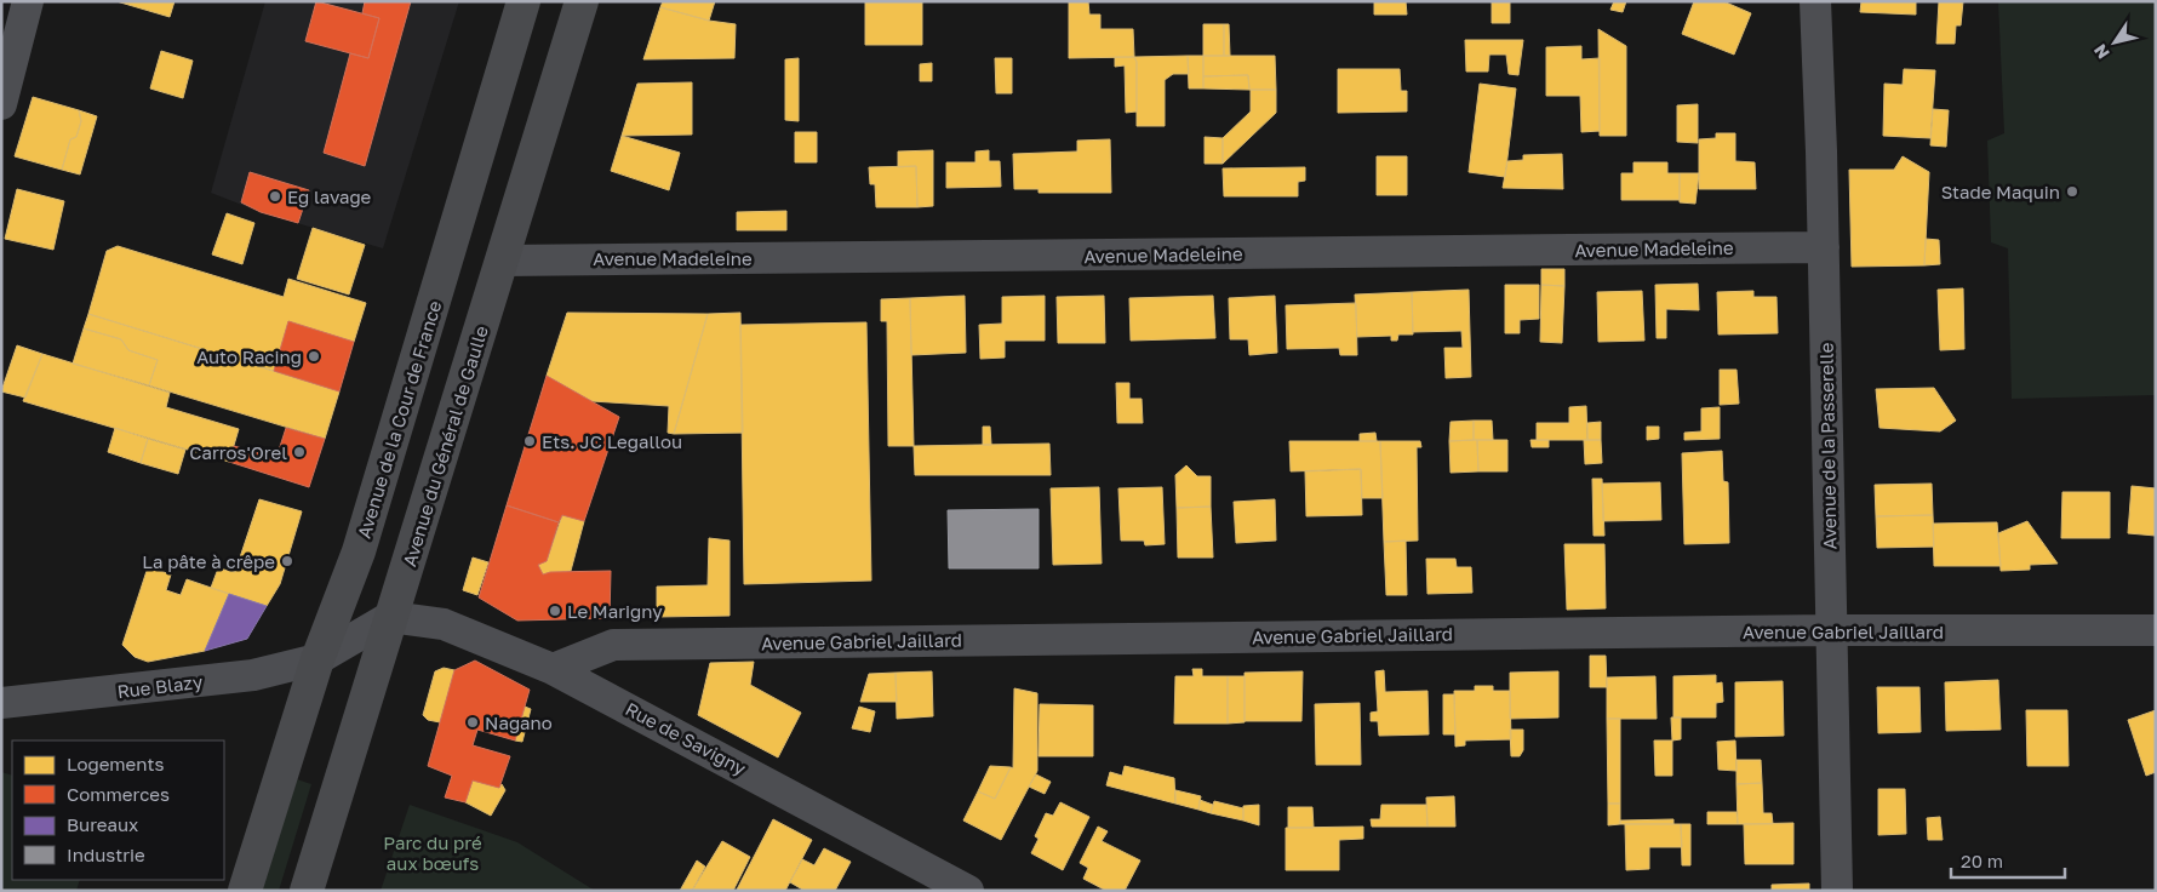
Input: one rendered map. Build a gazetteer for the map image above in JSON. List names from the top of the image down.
{
  "streets": {
    "main road": ["Avenue de la Cour de France", "Avenue du Général de Gaulle"],
    "street": [
      "Avenue Madeleine",
      "Avenue de la Passerelle",
      "Avenue Gabriel Jaillard",
      "Rue Blazy",
      "Rue de Savigny"
    ]
  },
  "crossings": [
    ["Avenue Madeleine", "Avenue du Général de Gaulle"],
    ["Avenue Madeleine", "Avenue de la Passerelle"],
    ["Avenue de la Cour de France", "Rue Blazy"],
    ["Avenue du Général de Gaulle", "Rue de Savigny"],
    ["Avenue de la Passerelle", "Avenue Gabriel Jaillard"],
    ["Avenue Gabriel Jaillard", "Rue de Savigny"]
  ],
  "parks": ["Parc du pré aux bœufs"],
  "places": [
    "Stade Maquin",
    "Eg lavage",
    "Auto Racing",
    "Ets. JC Legallou",
    "Carros'Orel",
    "La pâte à crêpe",
    "Le Marigny",
    "Nagano"
  ],
  "legend": [
    "Logements",
    "Commerces",
    "Bureaux",
    "Industrie"
  ],
  "scale_bar": "20 m",
  "north": "bottom left"
}
